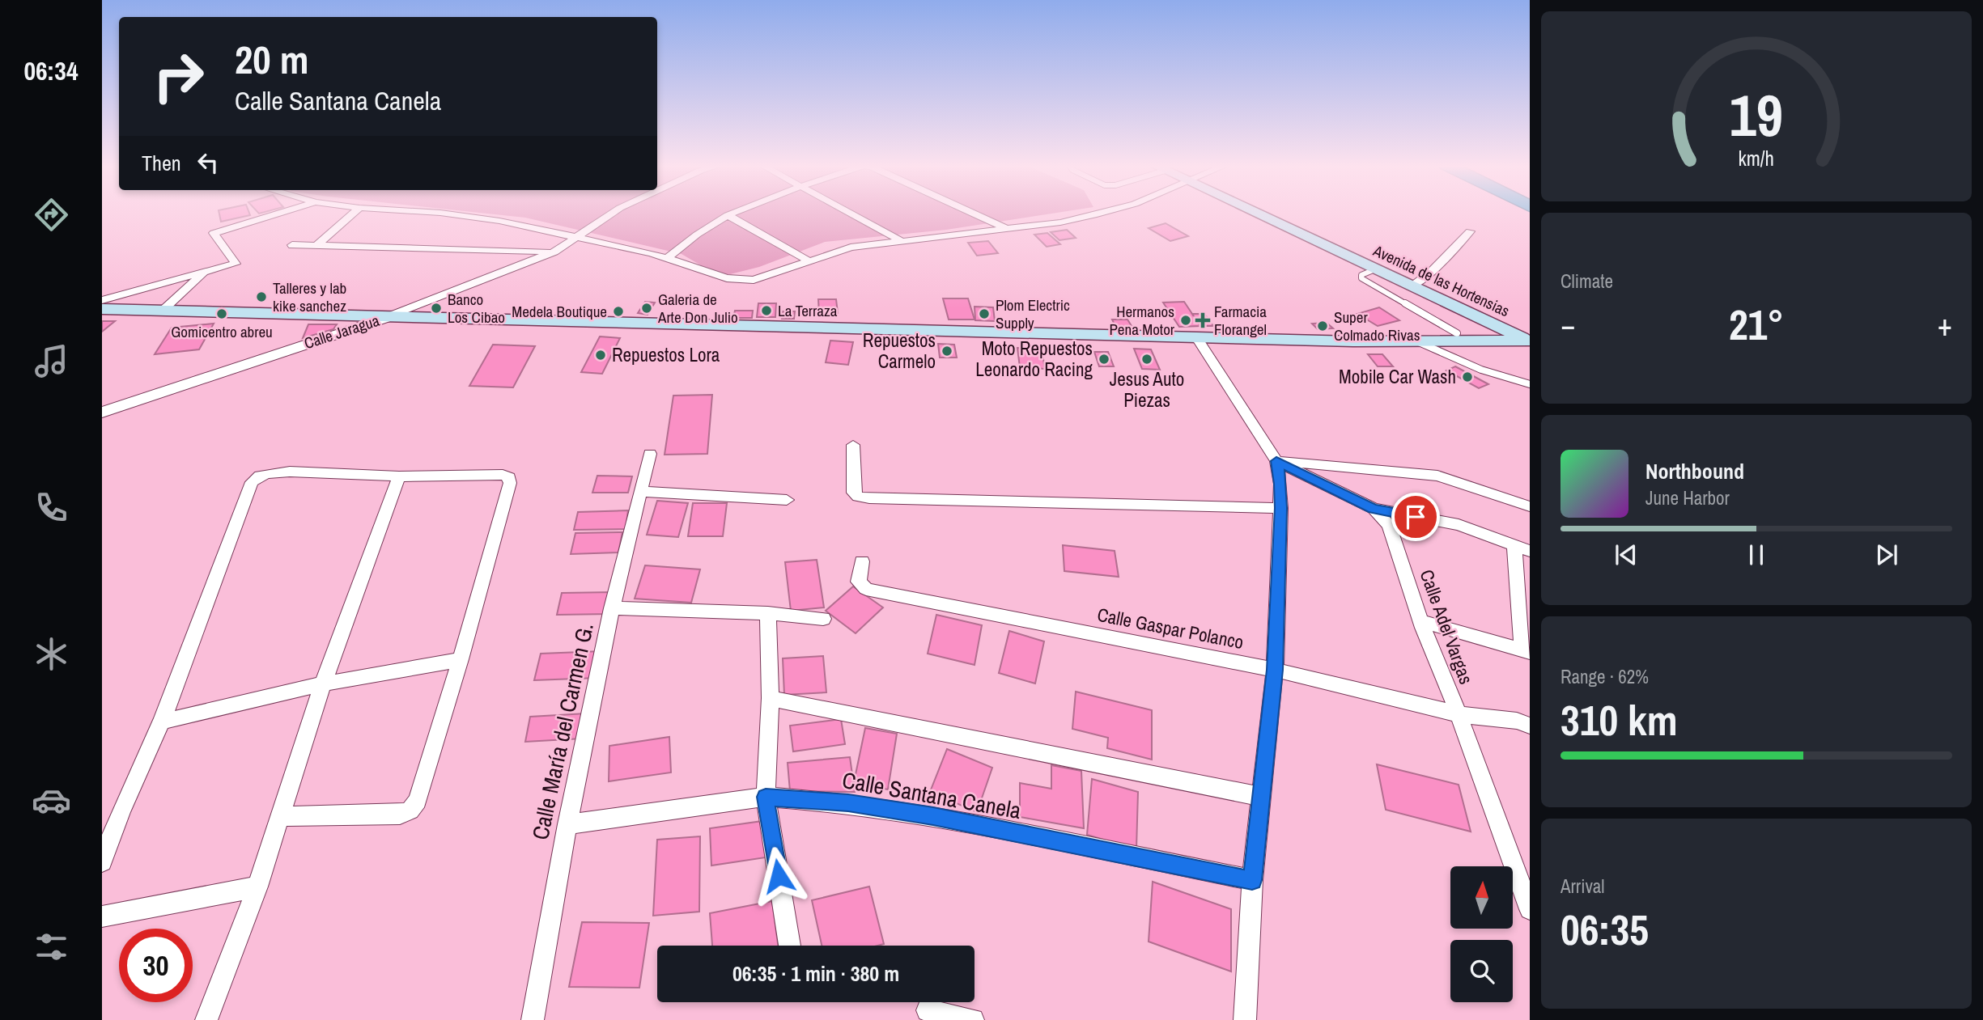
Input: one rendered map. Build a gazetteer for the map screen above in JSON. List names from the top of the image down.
{
  "streets": {
    "main road": ["Avenida de las Hortensias"],
    "street": [
      "Calle Jaragua",
      "Calle Adel Vargas",
      "Calle Gaspar Polanco",
      "Calle María del Carmen G.",
      "Calle Santana Canela"
    ]
  },
  "crossings": [
    ["Calle Adel Vargas", "Calle Gaspar Polanco"],
    ["Calle María del Carmen G.", "Calle Santana Canela"]
  ],
  "places": {
    "other": [
      "Talleres y lab kike sanchez",
      "Banco Los Cibao",
      "Galeria de Arte Don Julio",
      "La Terraza",
      "Medela Boutique",
      "Gomicentro abreu",
      "Plom Electric Supply",
      "Hermanos Pena Motor",
      "Super Colmado Rivas",
      "Repuestos Carmelo",
      "Repuestos Lora",
      "Moto Repuestos Leonardo Racing",
      "Jesus Auto Piezas",
      "Mobile Car Wash"
    ],
    "health": ["Farmacia Florangel"]
  },
  "north": "top",
  "page": {
    "tabs": "06:34",
    "turn": ["20 m", "Calle Santana Canela"],
    "then": "Then",
    "tile": [
      "Climate",
      ["Range · 62%", "310 km"],
      ["Arrival", "06:35"]
    ],
    "heat": ["−", "21°", "+"],
    "song": ["Northbound", "June Harbor"],
    "limit": "30",
    "trip": "06:35 · 1 min · 380 m",
    "gauge": ["19", "km/h"]
  }
}
